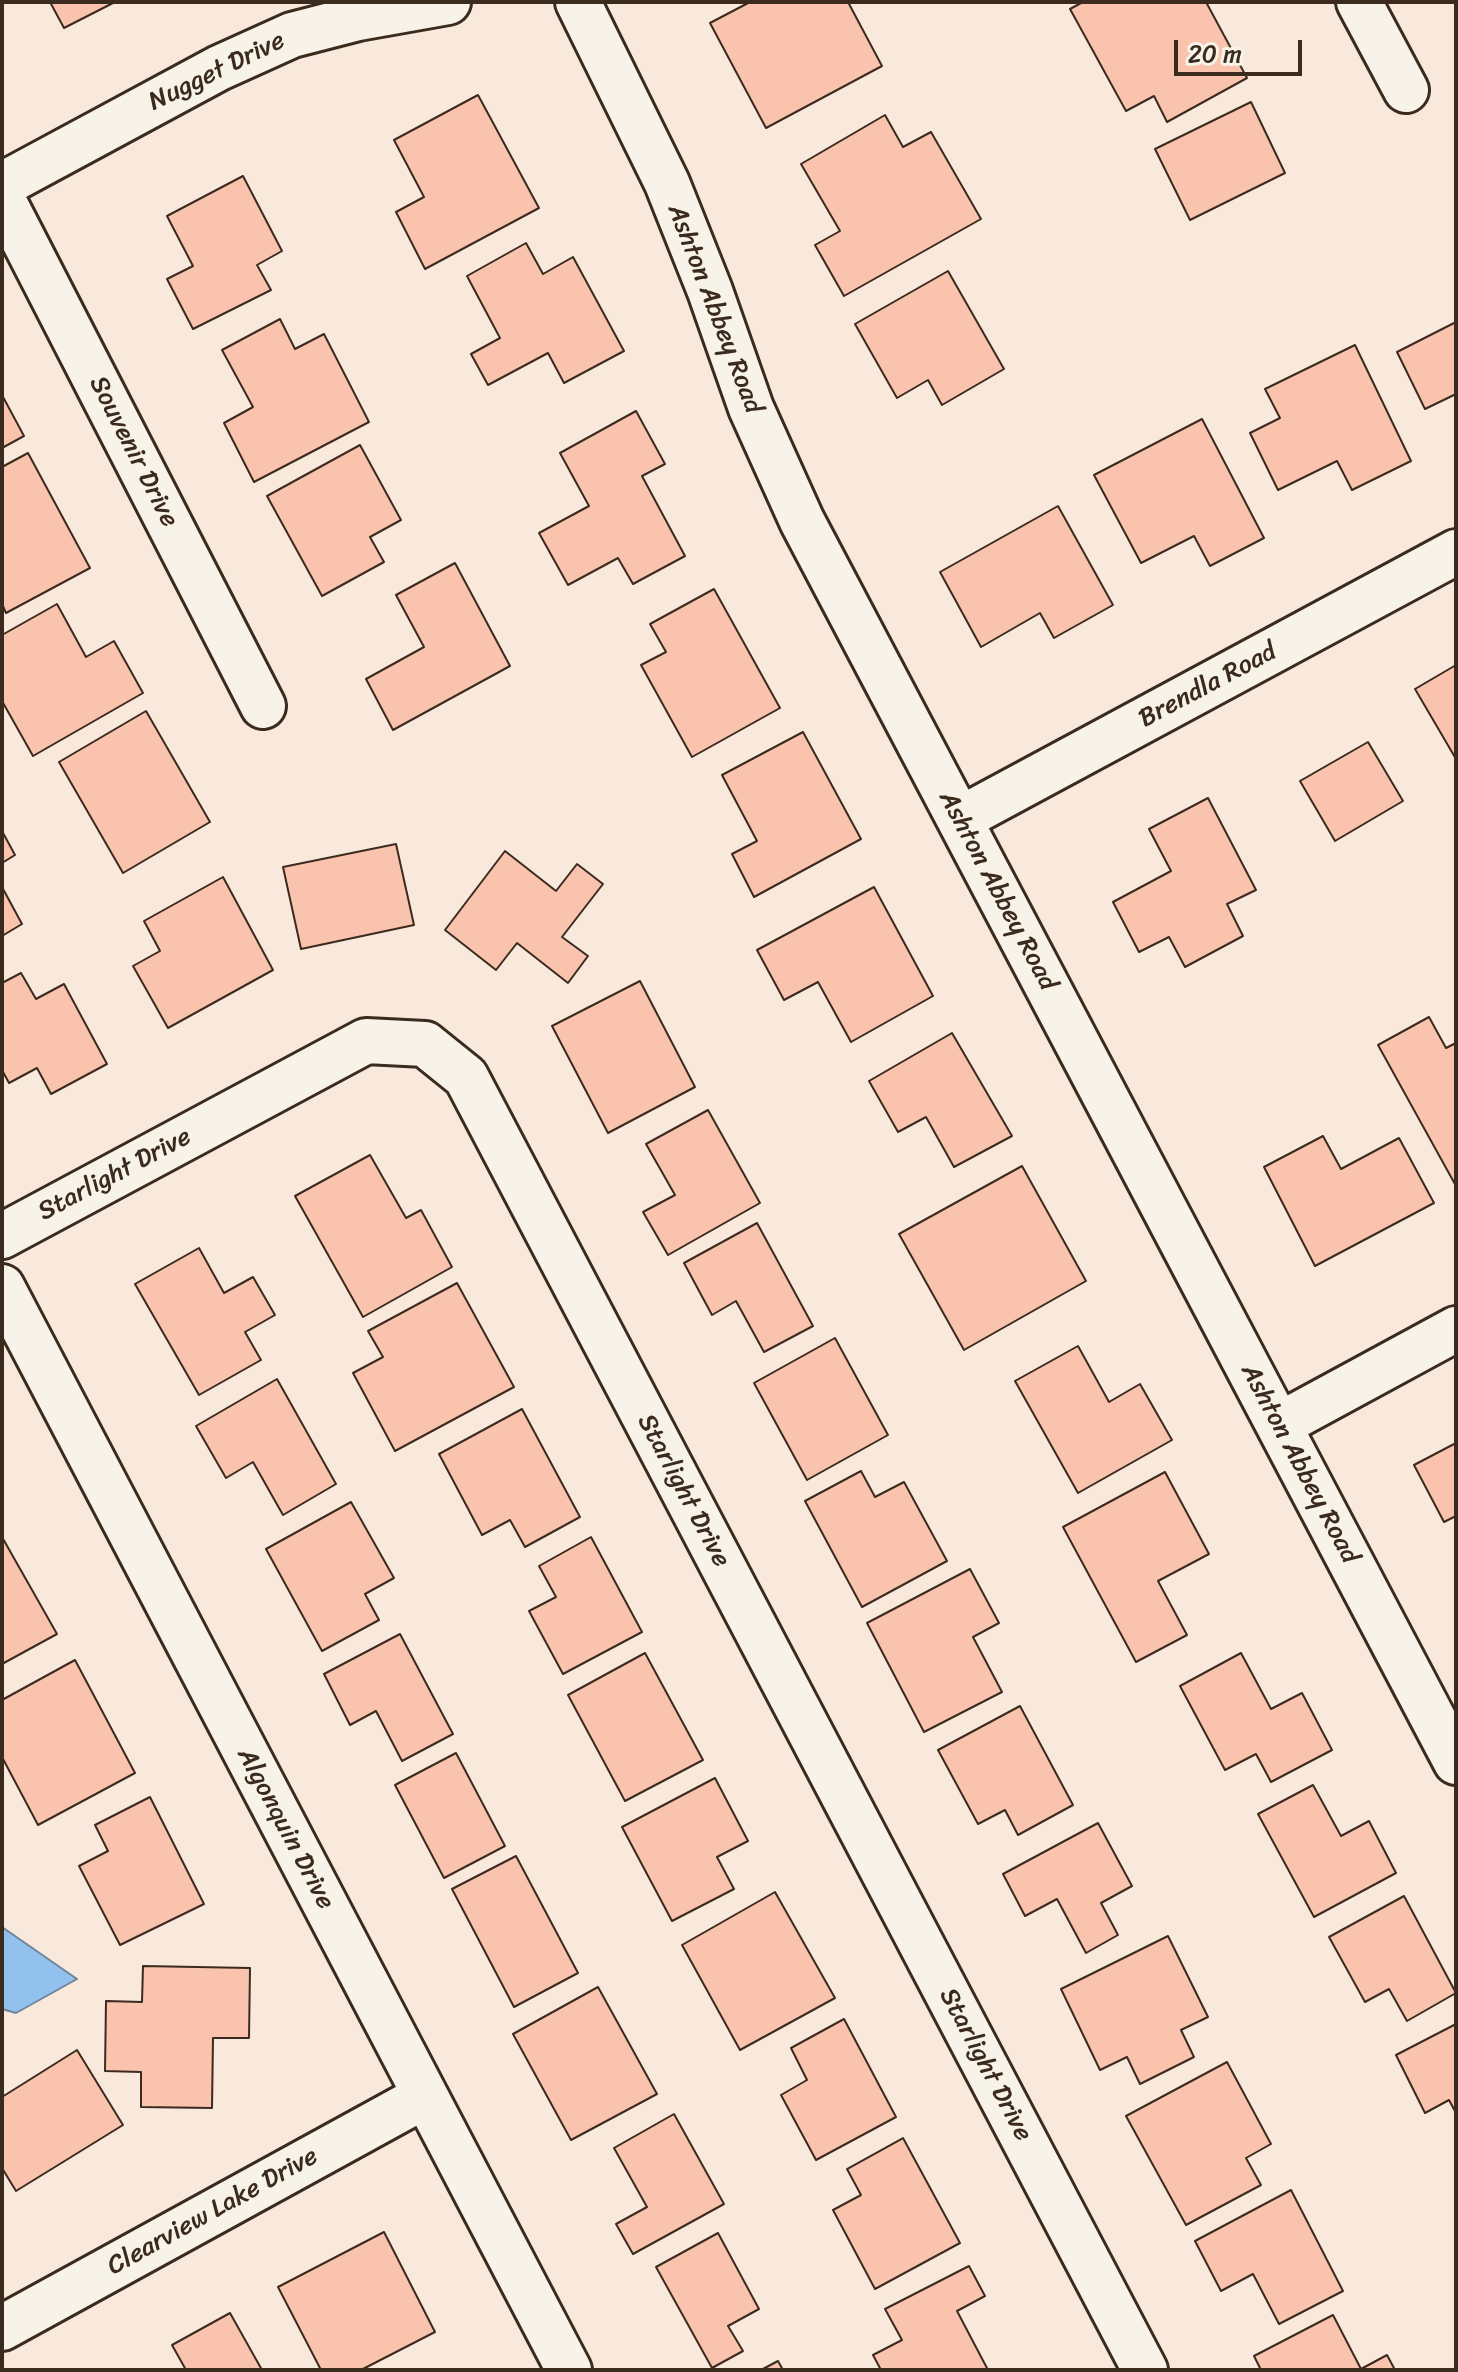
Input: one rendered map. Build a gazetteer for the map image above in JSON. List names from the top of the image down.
{
  "streets": {
    "street": [
      "Nugget Drive",
      "Ashton Abbey Road",
      "Souvenir Drive",
      "Brendla Road",
      "Starlight Drive",
      "Algonquin Drive",
      "Clearview Lake Drive"
    ]
  },
  "crossings": [
    ["Ashton Abbey Road", "Brendla Road"],
    ["Algonquin Drive", "Clearview Lake Drive"]
  ],
  "scale_bar": "20 m"
}
